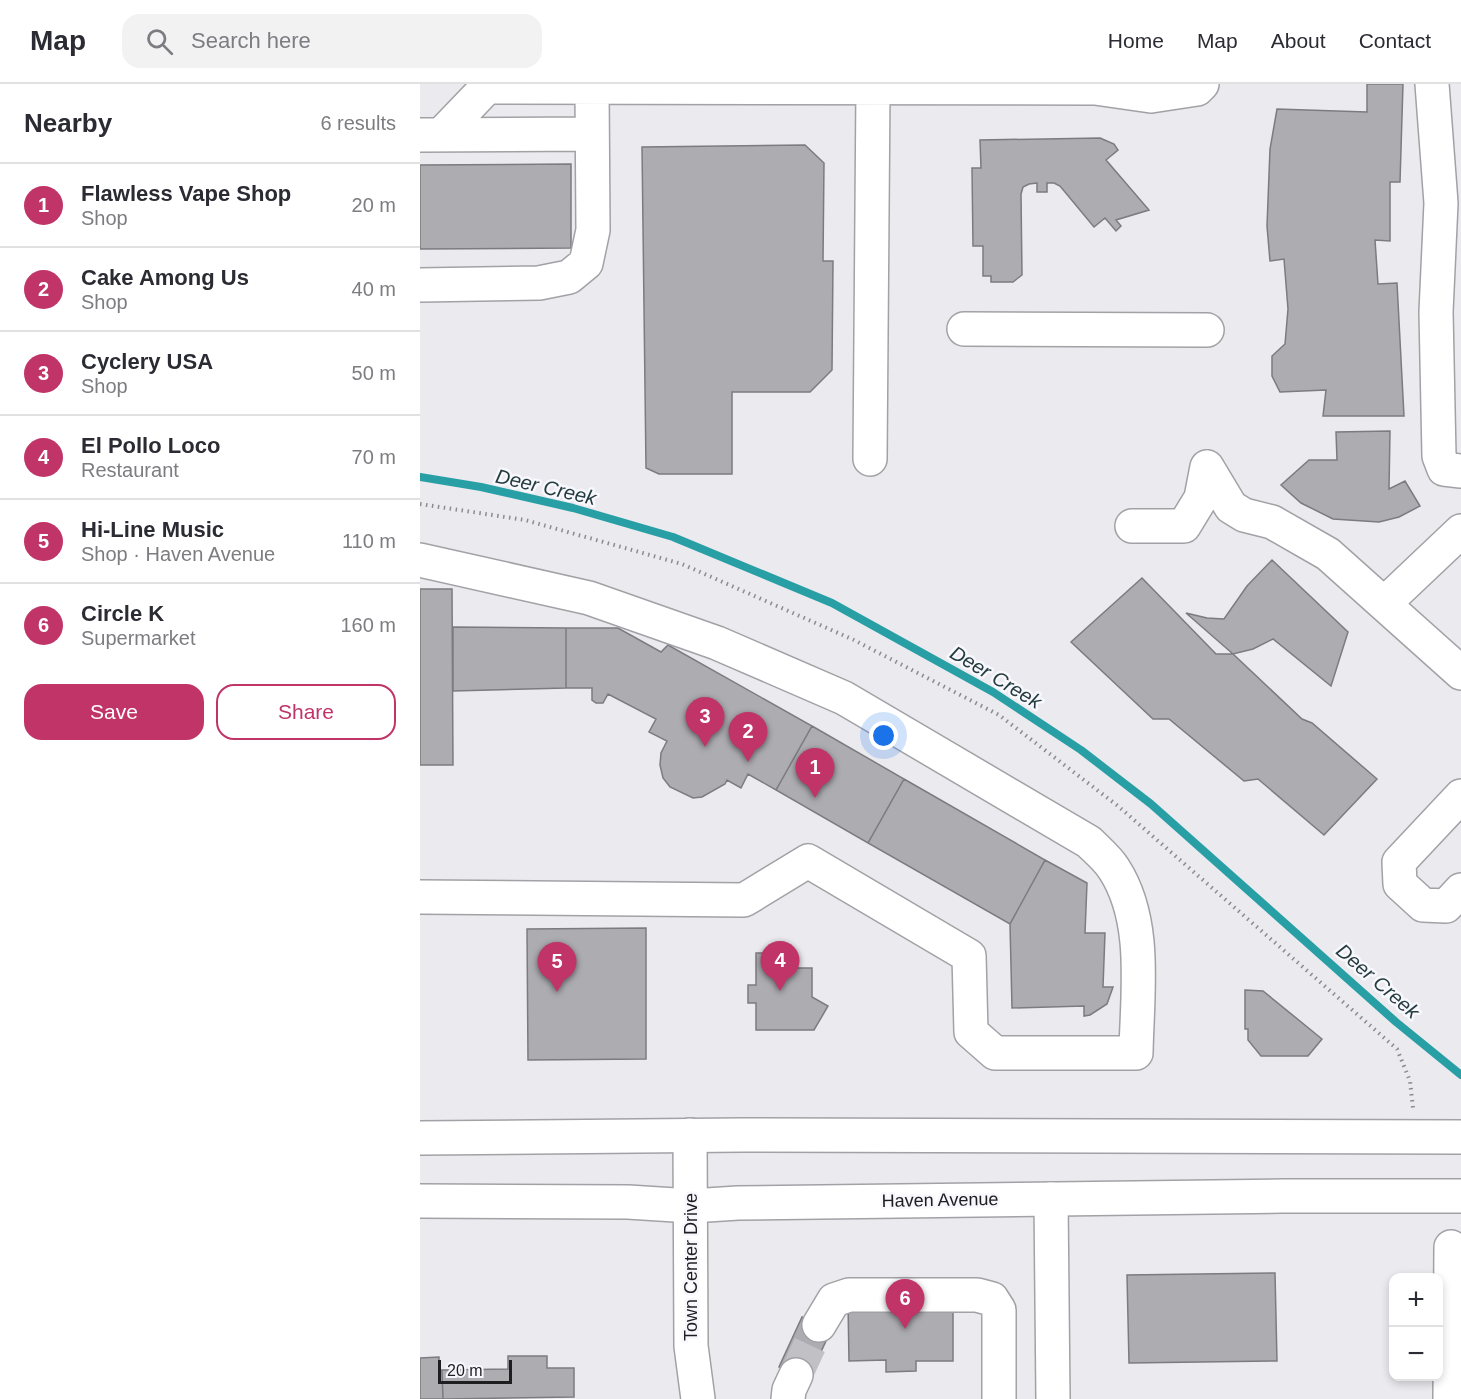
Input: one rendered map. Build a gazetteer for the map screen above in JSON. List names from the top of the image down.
{
  "streets": {
    "main road": ["Haven Avenue", "Town Center Drive"]
  },
  "crossings": [
    ["Haven Avenue", "Town Center Drive"]
  ],
  "water": ["Deer Creek"],
  "scale_bar": "20 m",
  "page": {
    "header": "Map",
    "search": "Search here",
    "nav": [
      "Home",
      "Map",
      "About",
      "Contact"
    ],
    "heading": ["Nearby", "6 results"],
    "list": [
      {
        "mark": "1",
        "name": "Flawless Vape Shop",
        "note": "Shop",
        "value": "20 m"
      },
      {
        "mark": "2",
        "name": "Cake Among Us",
        "note": "Shop",
        "value": "40 m"
      },
      {
        "mark": "3",
        "name": "Cyclery USA",
        "note": "Shop",
        "value": "50 m"
      },
      {
        "mark": "4",
        "name": "El Pollo Loco",
        "note": "Restaurant",
        "value": "70 m"
      },
      {
        "mark": "5",
        "name": "Hi-Line Music",
        "note": "Shop · Haven Avenue",
        "value": "110 m"
      },
      {
        "mark": "6",
        "name": "Circle K",
        "note": "Supermarket",
        "value": "160 m"
      }
    ],
    "buttons": ["Save", "Share"],
    "pins": [
      "3",
      "2",
      "1",
      "4",
      "5",
      "6"
    ],
    "map_buttons": ["+", "−"],
    "scale": "20 m"
  }
}
